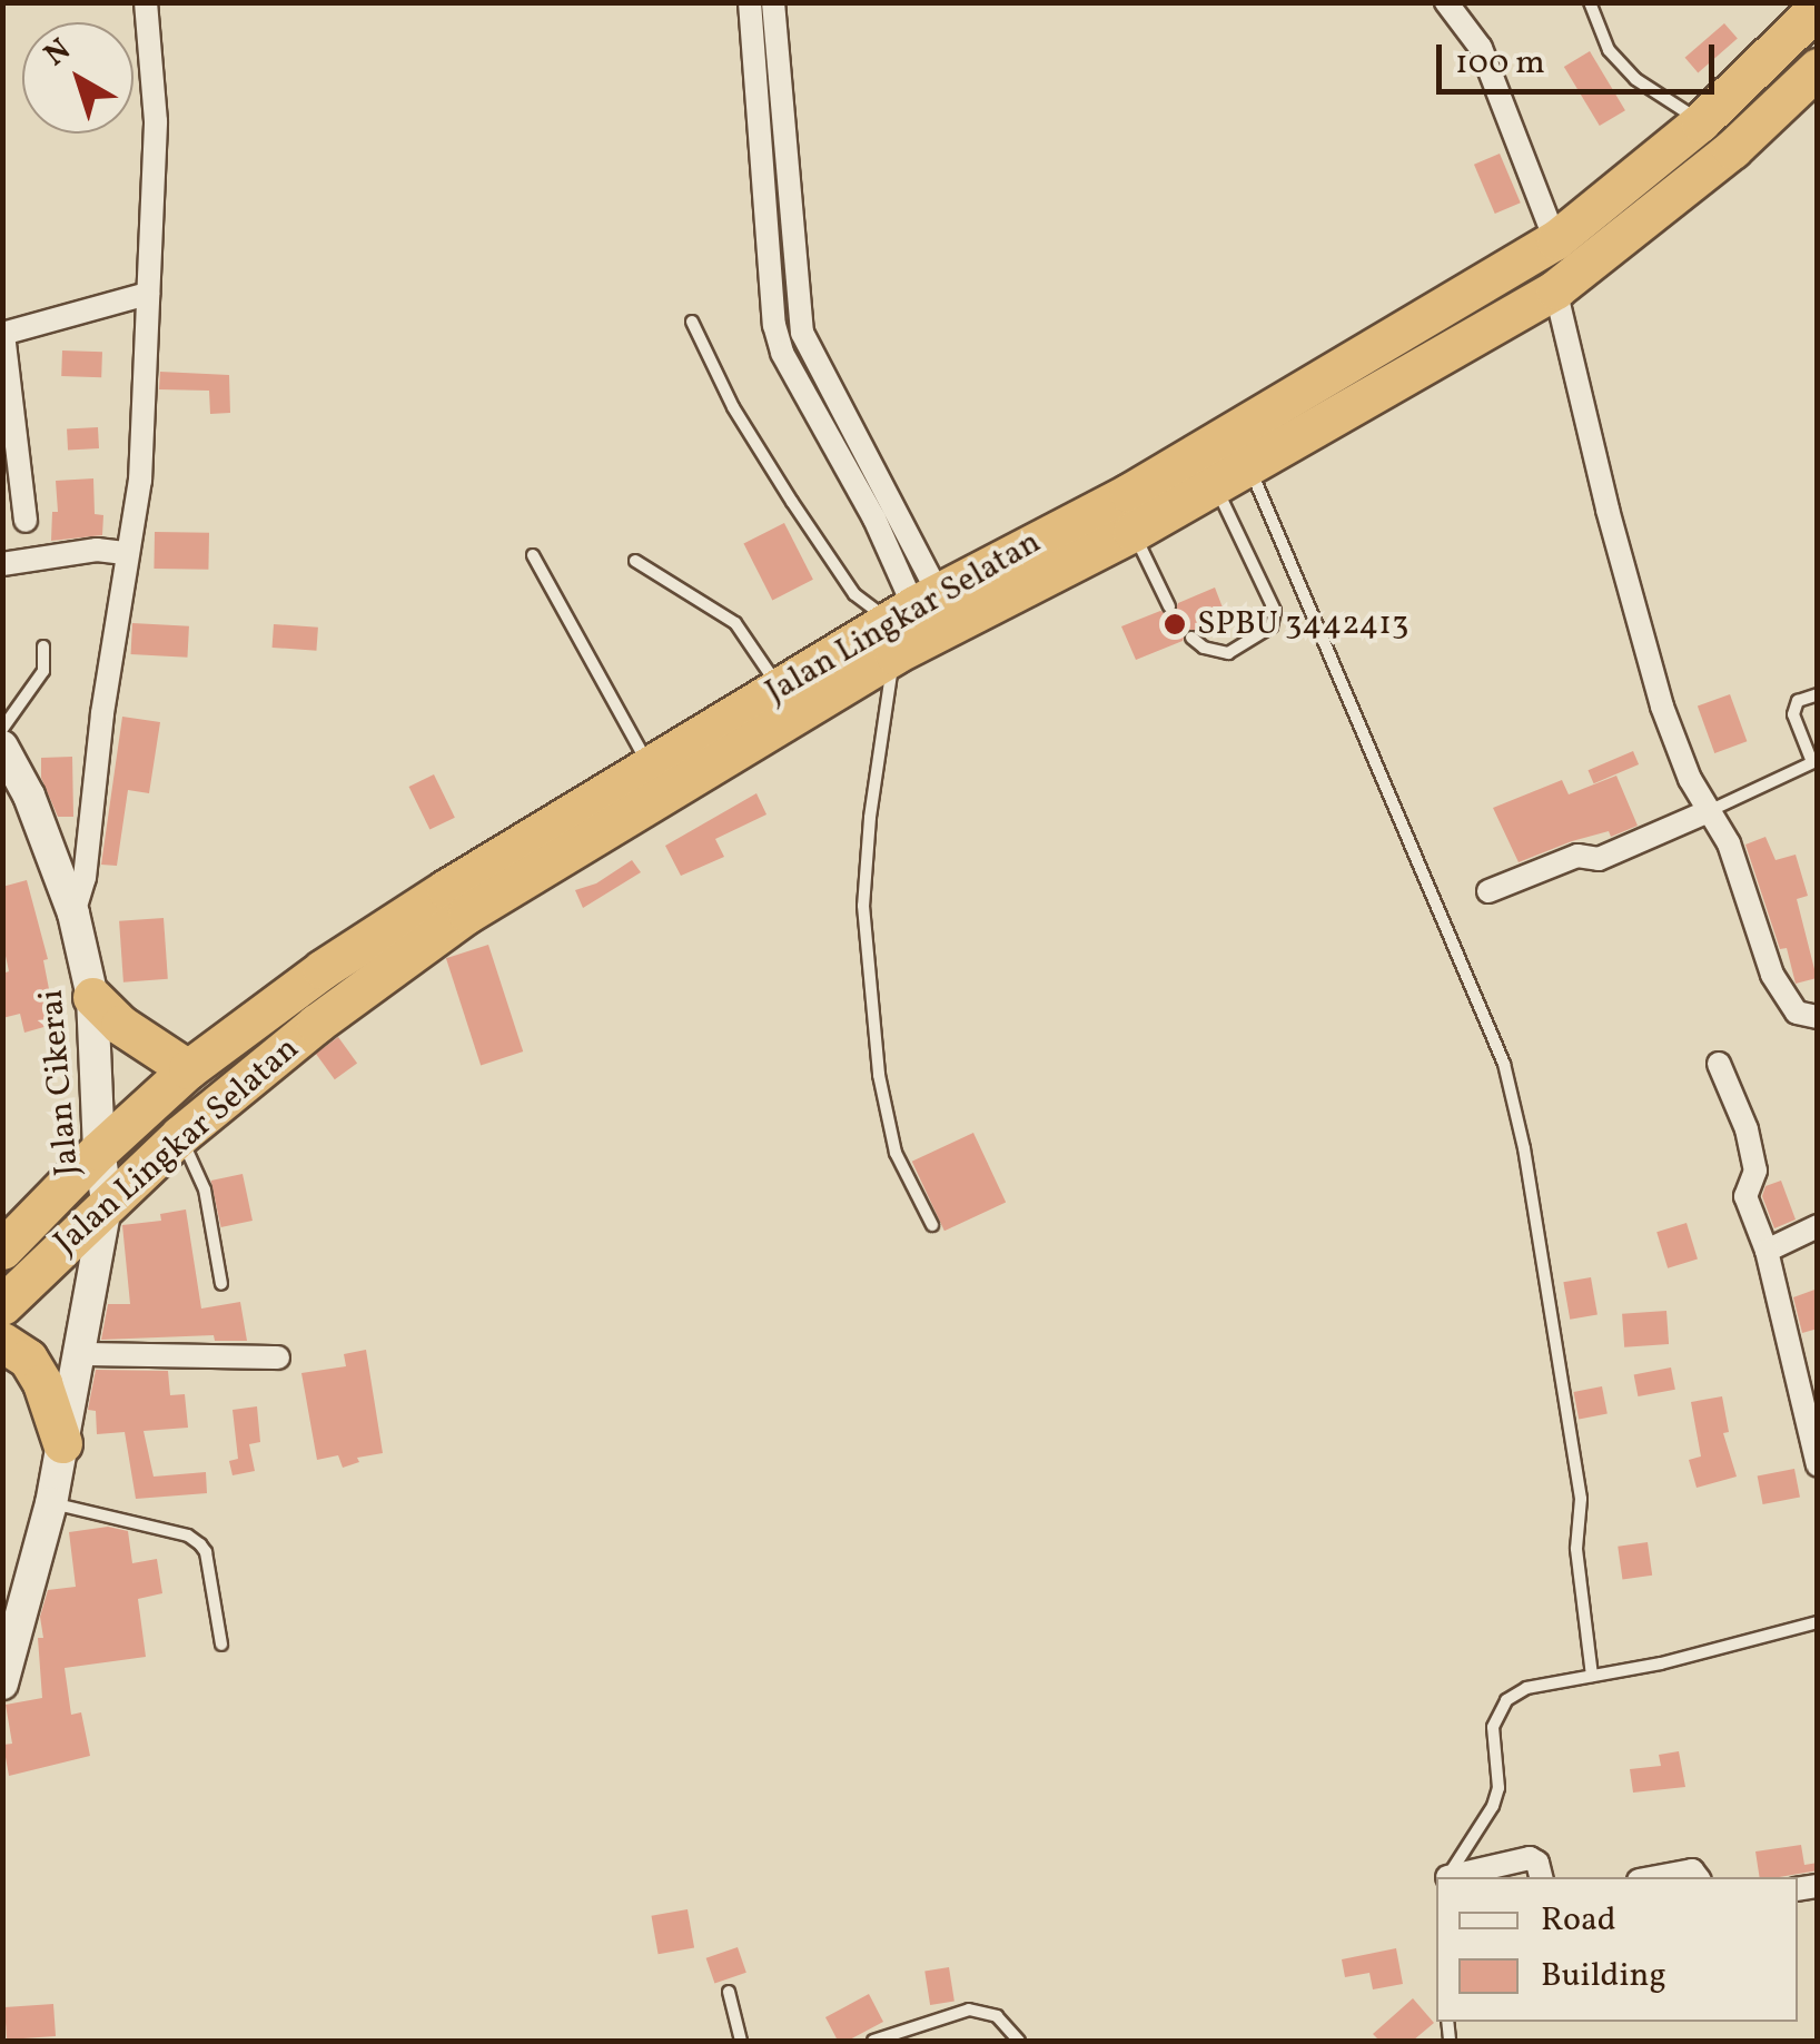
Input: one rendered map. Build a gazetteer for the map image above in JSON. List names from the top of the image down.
{
  "streets": {
    "highway": ["Jalan Lingkar Selatan"],
    "street": ["Jalan Cikerai"]
  },
  "crossings": [
    ["Jalan Lingkar Selatan", "Jalan Cikerai"]
  ],
  "places": ["SPBU 3442413"],
  "legend": ["Road", "Building"],
  "scale_bar": "100 m",
  "north": "top left"
}
